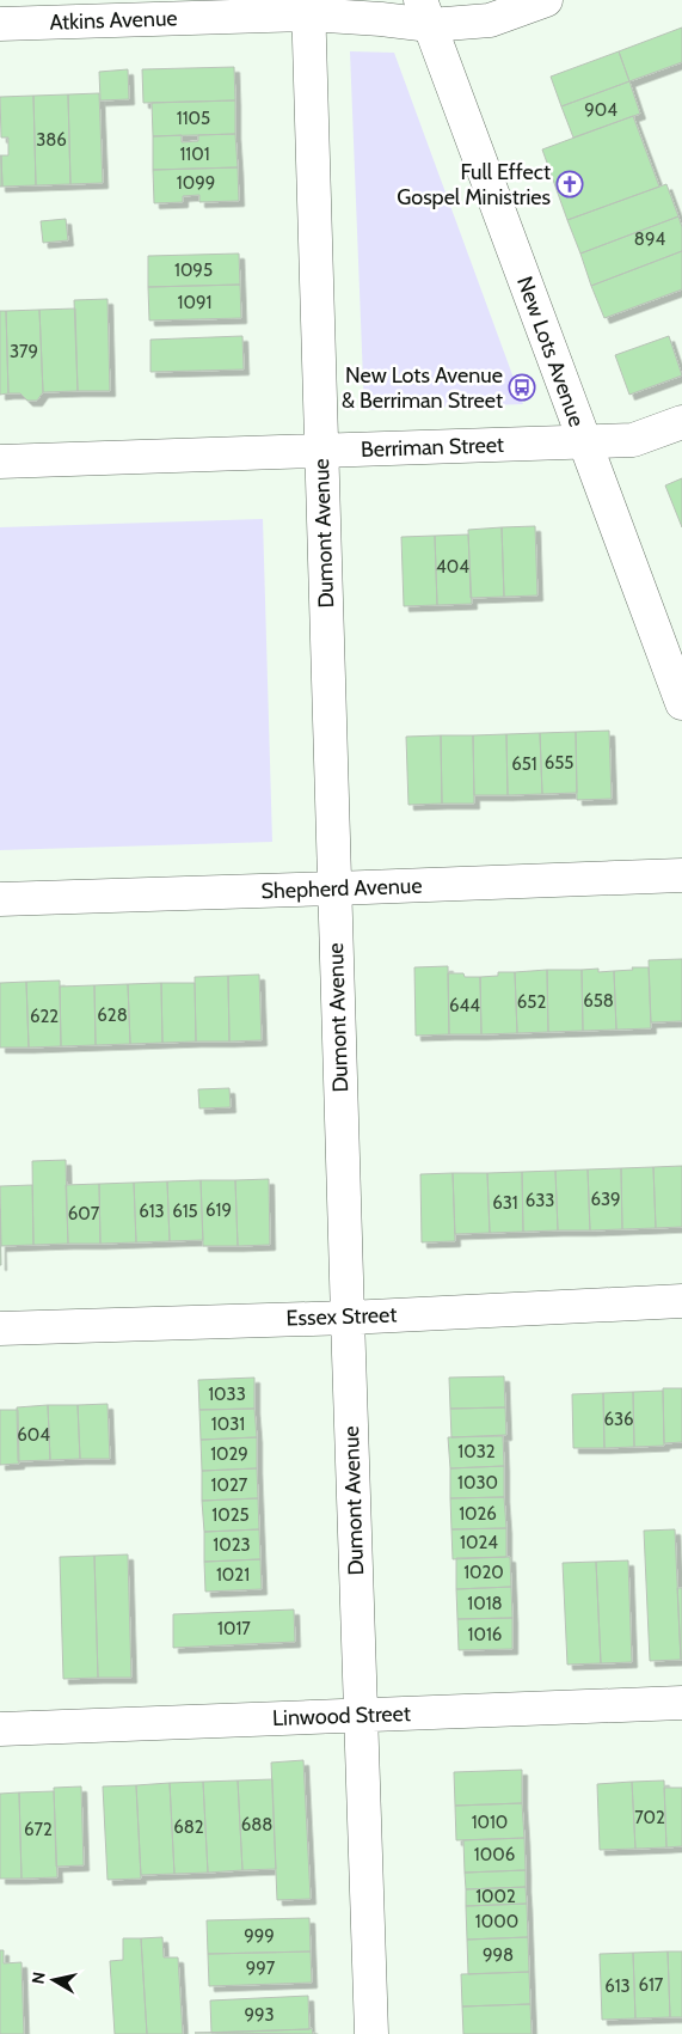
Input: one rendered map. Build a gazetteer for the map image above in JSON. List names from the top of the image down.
{
  "streets": {
    "street": [
      "Atkins Avenue",
      "New Lots Avenue",
      "Berriman Street",
      "Dumont Avenue",
      "Shepherd Avenue",
      "Essex Street",
      "Linwood Street"
    ]
  },
  "crossings": [
    ["Atkins Avenue", "New Lots Avenue"],
    ["Atkins Avenue", "Dumont Avenue"],
    ["New Lots Avenue", "Berriman Street"],
    ["Berriman Street", "Dumont Avenue"],
    ["Dumont Avenue", "Shepherd Avenue"],
    ["Dumont Avenue", "Essex Street"],
    ["Dumont Avenue", "Linwood Street"]
  ],
  "places": {
    "church": ["Full Effect Gospel Ministries"],
    "bus stop": ["New Lots Avenue & Berriman Street"]
  },
  "house_numbers": [
    "904",
    "1105",
    "386",
    "1101",
    "1099",
    "894",
    "1095",
    "1091",
    "379",
    "404",
    "655",
    "651",
    "658",
    "652",
    "644",
    "628",
    "622",
    "639",
    "633",
    "631",
    "619",
    "613",
    "615",
    "607",
    "1033",
    "636",
    "1031",
    "604",
    "1032",
    "1029",
    "1030",
    "1027",
    "1026",
    "1025",
    "1024",
    "1023",
    "1020",
    "1021",
    "1018",
    "1017",
    "1016",
    "702",
    "1010",
    "688",
    "682",
    "672",
    "1006",
    "1002",
    "1000",
    "999",
    "998",
    "997",
    "617",
    "613",
    "993"
  ],
  "north": "left"
}
